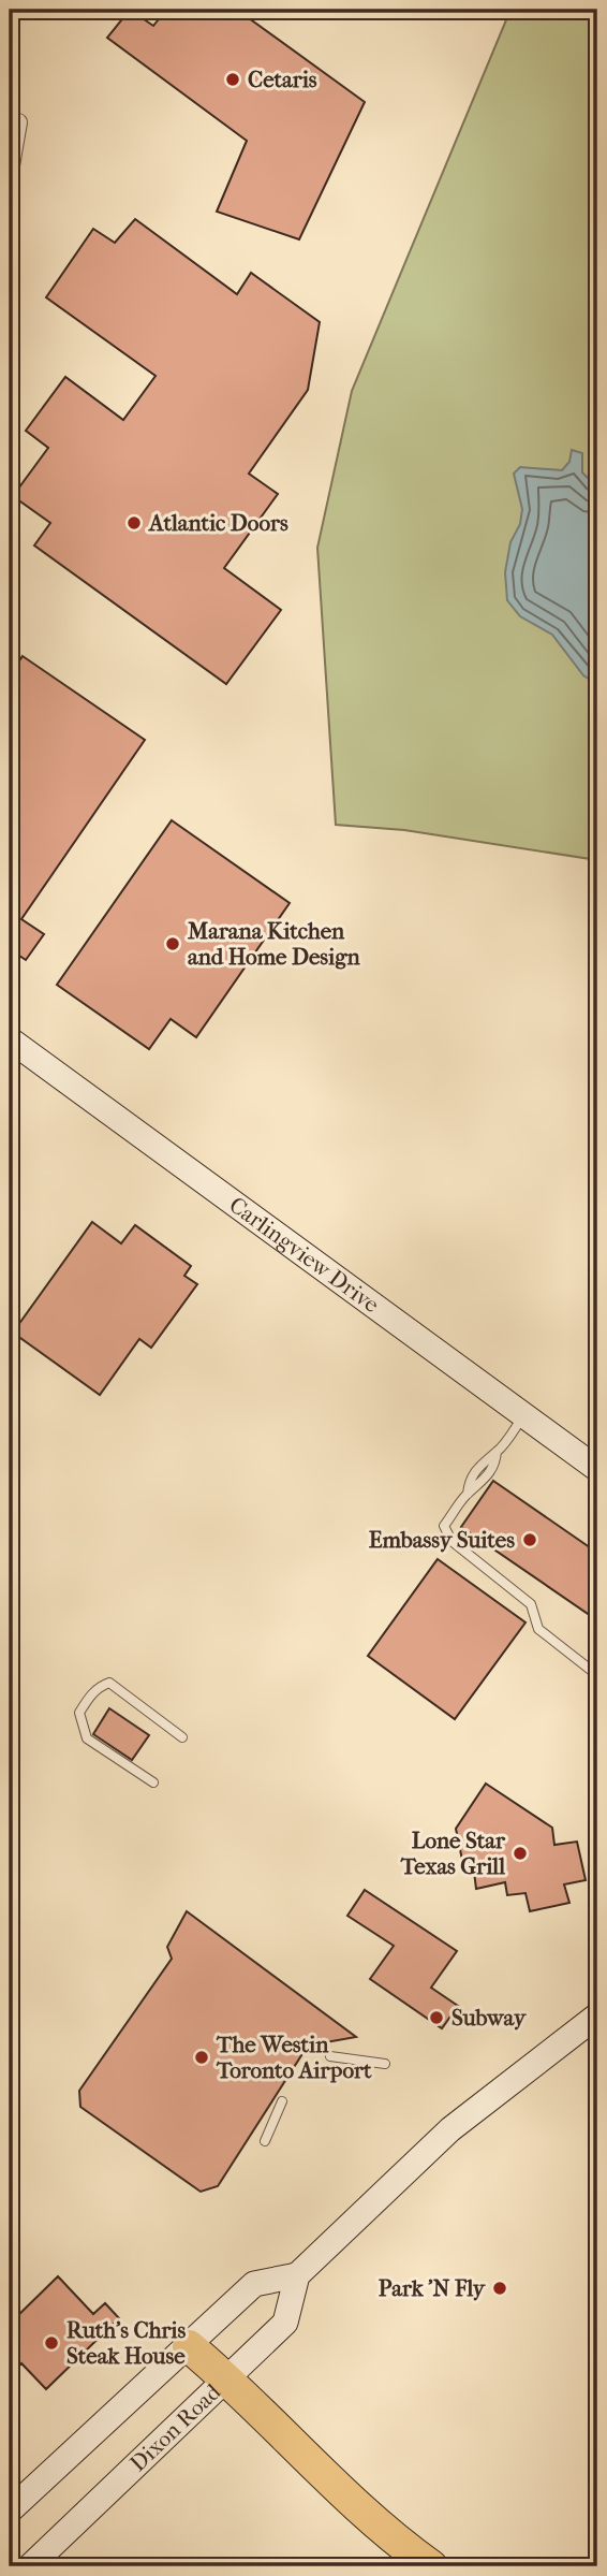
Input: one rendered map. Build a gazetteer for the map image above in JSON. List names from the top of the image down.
{
  "streets": {
    "main road": ["Carlingview Drive", "Dixon Road"]
  },
  "places": [
    "Cetaris",
    "Atlantic Doors",
    "Marana Kitchen and Home Design",
    "Embassy Suites",
    "Lone Star Texas Grill",
    "Subway",
    "The Westin Toronto Airport",
    "Park 'N Fly",
    "Ruth's Chris Steak House"
  ]
}
